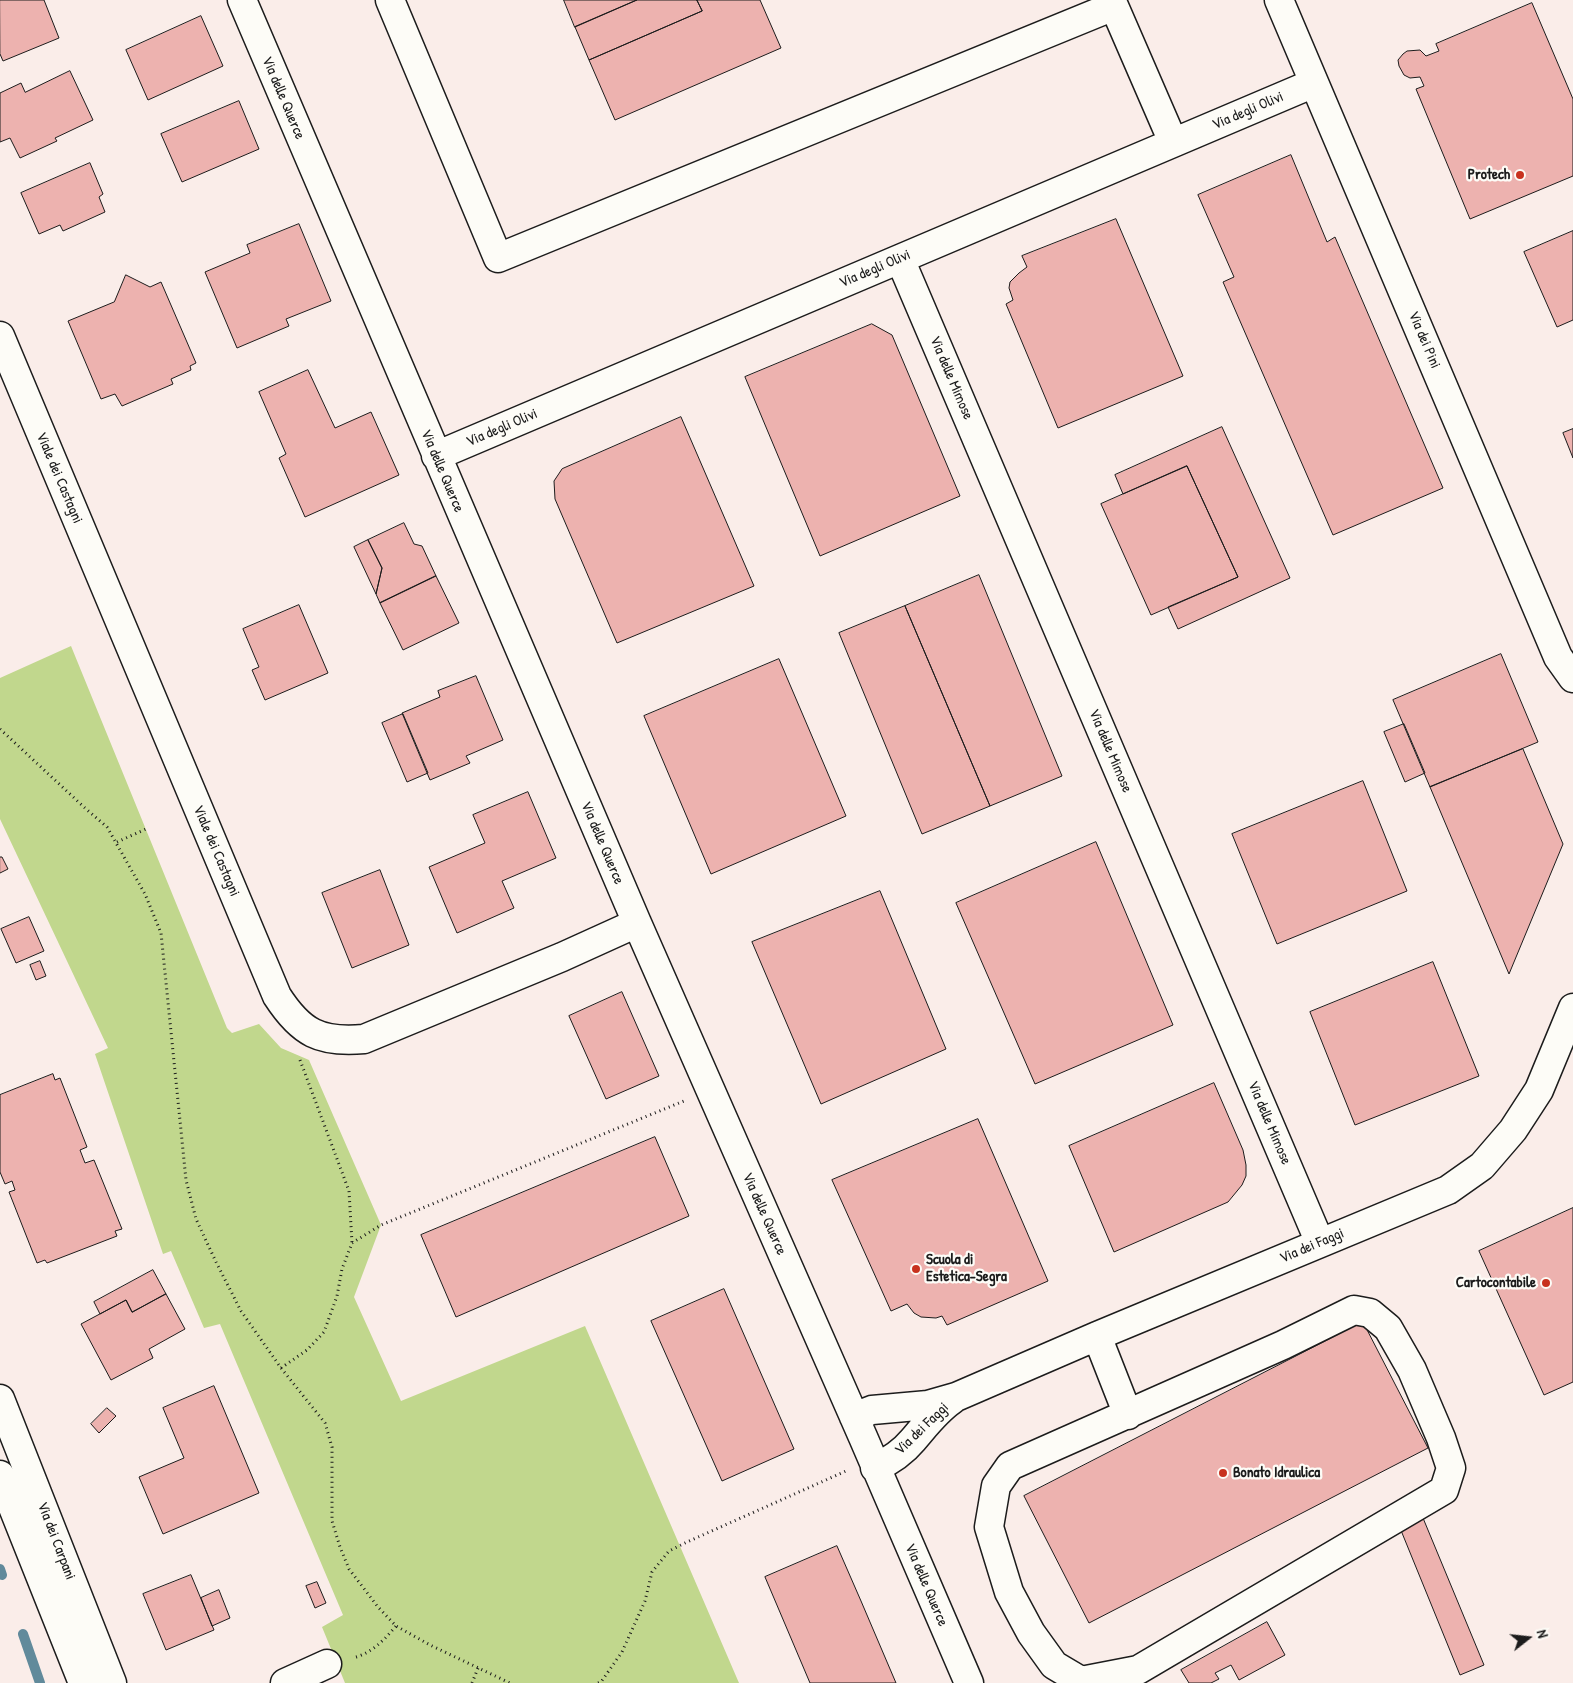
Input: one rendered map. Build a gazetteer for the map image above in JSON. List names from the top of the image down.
{
  "streets": {
    "street": [
      "Via delle Querce",
      "Via degli Olivi",
      "Via dei Pini",
      "Via delle Mimose",
      "Viale dei Castagni",
      "Via dei Faggi",
      "Via dei Carpani"
    ]
  },
  "crossings": [
    ["Via delle Querce", "Via degli Olivi"],
    ["Via delle Querce", "Viale dei Castagni"],
    ["Via delle Querce", "Via dei Faggi"],
    ["Via degli Olivi", "Via dei Pini"],
    ["Via degli Olivi", "Via delle Mimose"],
    ["Via delle Mimose", "Via dei Faggi"]
  ],
  "places": [
    "Protech",
    "Scuola di Estetica-Segra",
    "Cartocontabile",
    "Bonato Idraulica"
  ],
  "north": "right"
}
